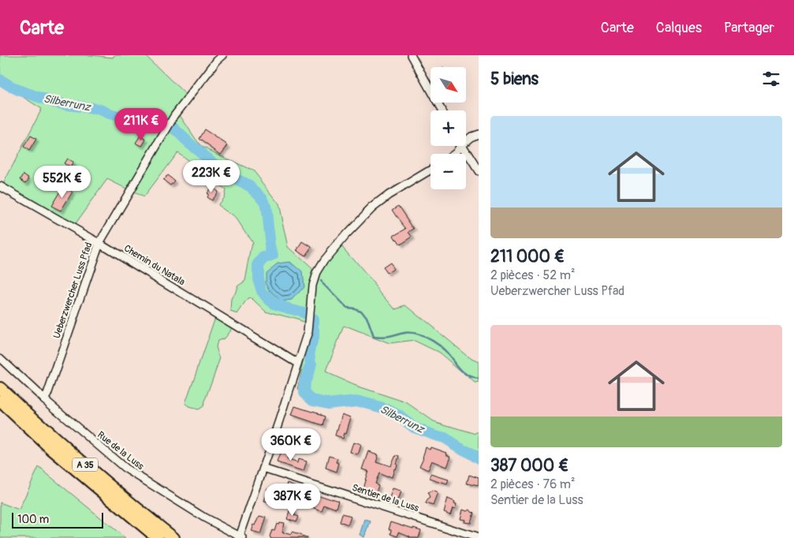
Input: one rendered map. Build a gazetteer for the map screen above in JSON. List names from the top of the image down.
{
  "streets": {
    "highway": ["A 35"],
    "street": [
      "Chemin du Natala",
      "Ueberzwercher Luss Pfad",
      "Rue de la Luss",
      "Sentier de la Luss"
    ]
  },
  "crossings": [
    ["Chemin du Natala", "Ueberzwercher Luss Pfad"],
    ["Ueberzwercher Luss Pfad", "Rue de la Luss"]
  ],
  "water": ["Silberrunz"],
  "scale_bar": "100 m",
  "north": "bottom right",
  "page": {
    "header": "Carte",
    "nav": ["Carte", "Calques", "Partager"],
    "heading": "5 biens",
    "map_buttons": ["+", "−"],
    "list": [
      {
        "name": "211 000 €",
        "note": "2 pièces · 52 m² · Ueberzwercher Luss Pfad"
      },
      {
        "name": "387 000 €",
        "note": "2 pièces · 76 m² · Sentier de la Luss"
      }
    ],
    "price": [
      "211K €",
      "223K €",
      "552K €",
      "360K €",
      "387K €"
    ],
    "scale": "100 m"
  }
}
